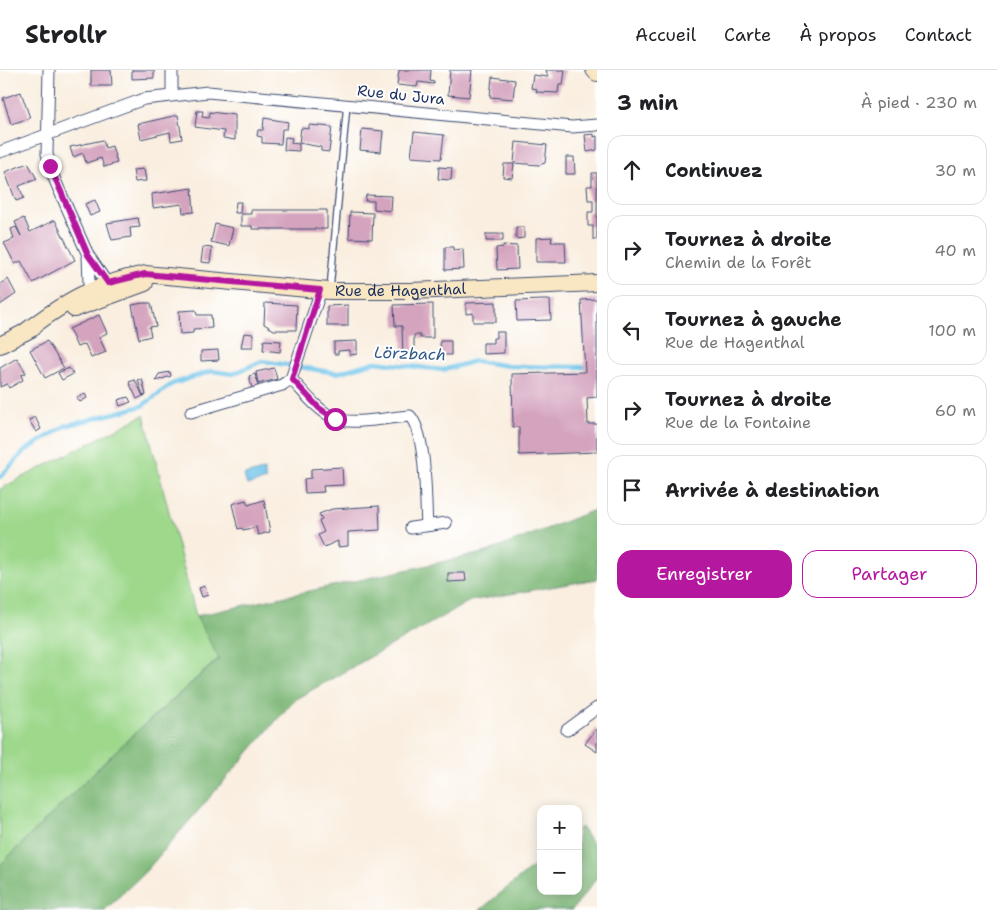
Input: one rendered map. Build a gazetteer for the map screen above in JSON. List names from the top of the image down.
{
  "streets": {
    "main road": ["Rue de Hagenthal"],
    "street": ["Rue du Jura"]
  },
  "water": ["Lörzbach"],
  "page": {
    "header": "Strollr",
    "nav": [
      "Accueil",
      "Carte",
      "À propos",
      "Contact"
    ],
    "heading": ["3 min", "À pied · 230 m"],
    "list": [
      ["Continuez", "30 m"],
      ["Tournez à droite", "Chemin de la Forêt", "40 m"],
      ["Tournez à gauche", "Rue de Hagenthal", "100 m"],
      ["Tournez à droite", "Rue de la Fontaine", "60 m"],
      "Arrivée à destination"
    ],
    "buttons": ["Enregistrer", "Partager"],
    "map_buttons": ["+", "−"]
  }
}
